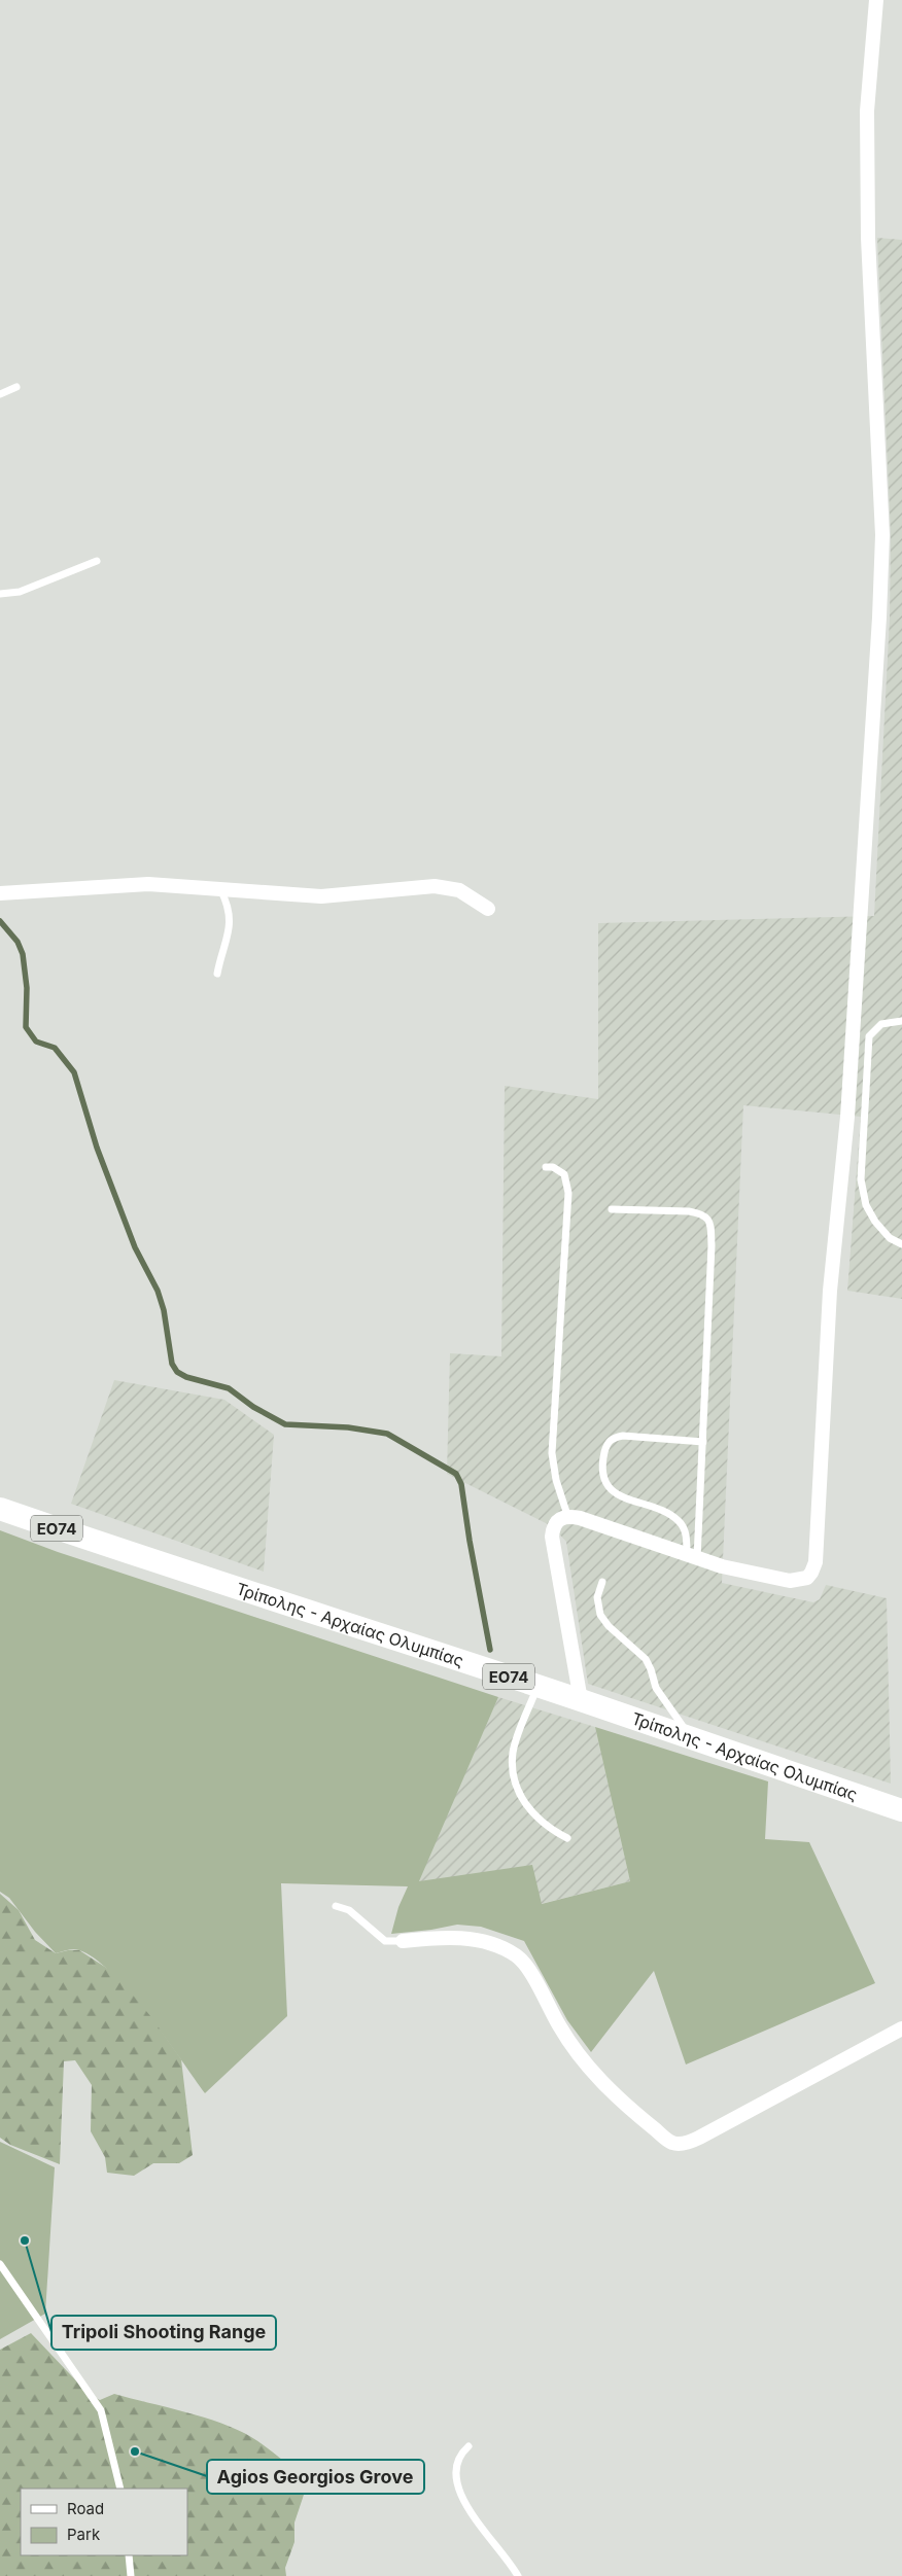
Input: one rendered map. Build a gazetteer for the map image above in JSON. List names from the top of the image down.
{
  "streets": {
    "main road": ["ΕΟ74", "Τρίπολης - Αρχαίας Ολυμπίας"]
  },
  "places": ["Tripoli Shooting Range", "Agios Georgios Grove"],
  "legend": ["Road", "Park"]
}
